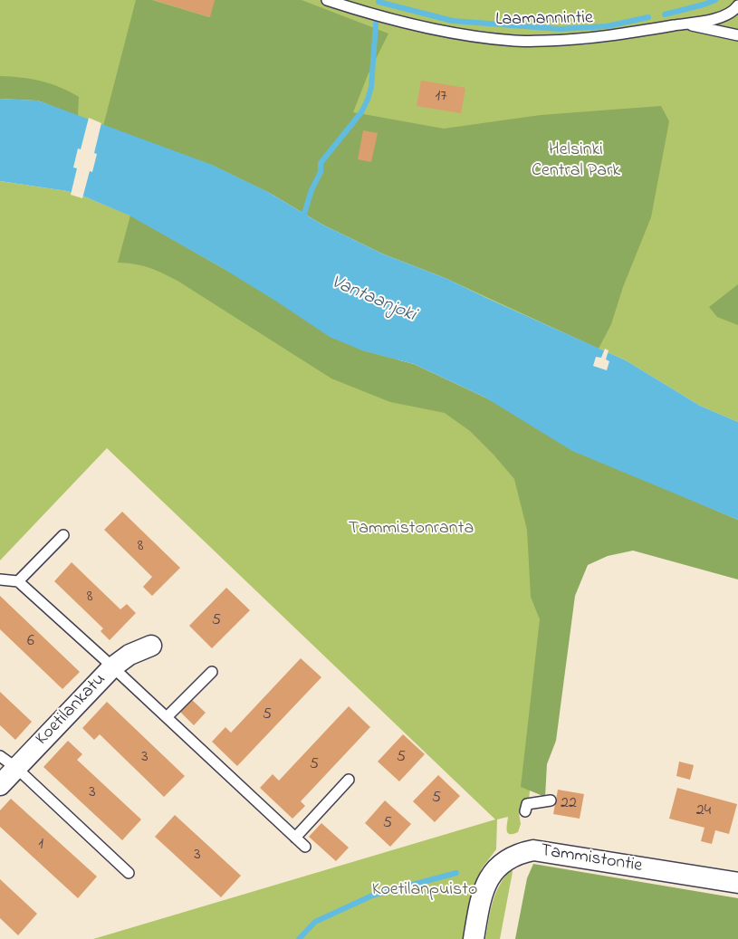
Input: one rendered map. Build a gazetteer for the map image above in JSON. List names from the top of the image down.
{
  "streets": {
    "street": ["Koetilankatu", "Tammistontie"],
    "lane": ["Laamannintie"]
  },
  "water": ["Vantaanjoki"],
  "parks": ["Helsinki Central Park", "Tammistonranta", "Koetilanpuisto"],
  "house_numbers": [
    "17",
    "8",
    "8",
    "5",
    "6",
    "5",
    "3",
    "5",
    "5",
    "3",
    "5",
    "22",
    "24",
    "5",
    "1",
    "3"
  ]
}
